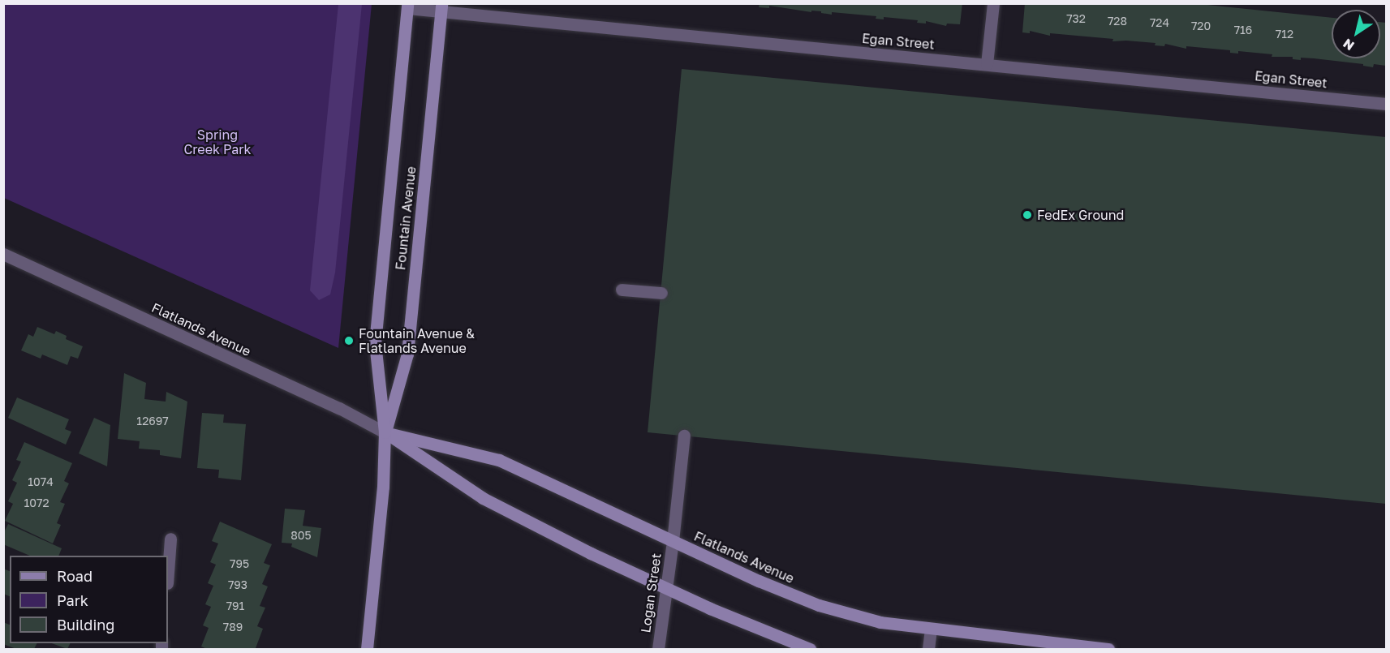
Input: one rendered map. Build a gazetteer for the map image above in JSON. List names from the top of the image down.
{
  "streets": {
    "main road": ["Fountain Avenue", "Flatlands Avenue"],
    "street": ["Egan Street", "Logan Street"]
  },
  "crossings": [
    ["Egan Street", "Fountain Avenue"],
    ["Fountain Avenue", "Flatlands Avenue"],
    ["Flatlands Avenue", "Logan Street"]
  ],
  "parks": ["Spring Creek Park"],
  "places": ["FedEx Ground", "Fountain Avenue & Flatlands Avenue"],
  "house_numbers": [
    "732",
    "728",
    "724",
    "720",
    "716",
    "712",
    "12697",
    "1074",
    "1072",
    "805",
    "795",
    "793",
    "791",
    "789"
  ],
  "legend": ["Road", "Park", "Building"],
  "north": "bottom left"
}
